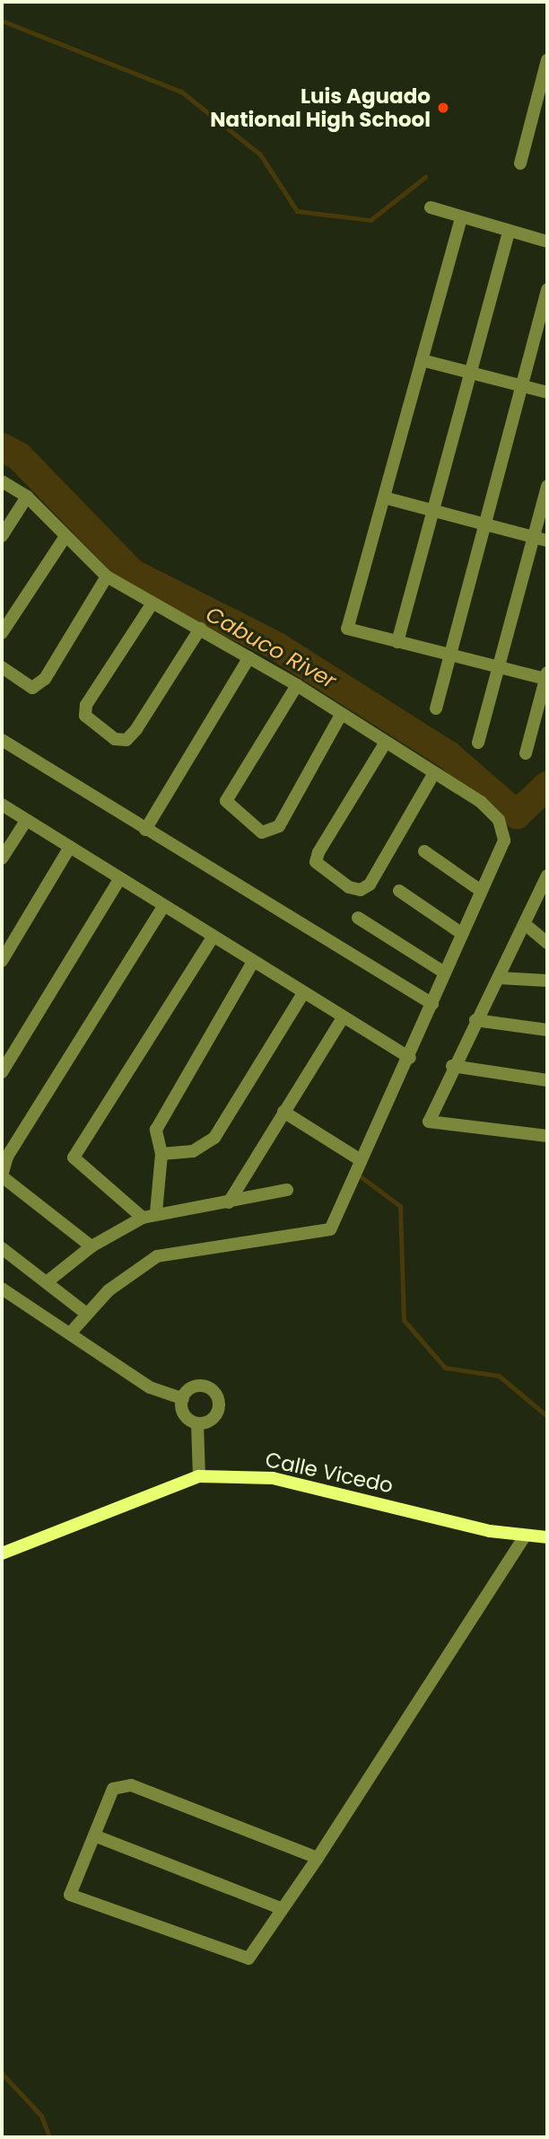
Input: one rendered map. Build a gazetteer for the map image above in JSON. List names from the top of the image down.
{
  "streets": {
    "street": ["Calle Vicedo"]
  },
  "water": ["Cabuco River"],
  "places": ["Luis Aguado National High School"]
}
